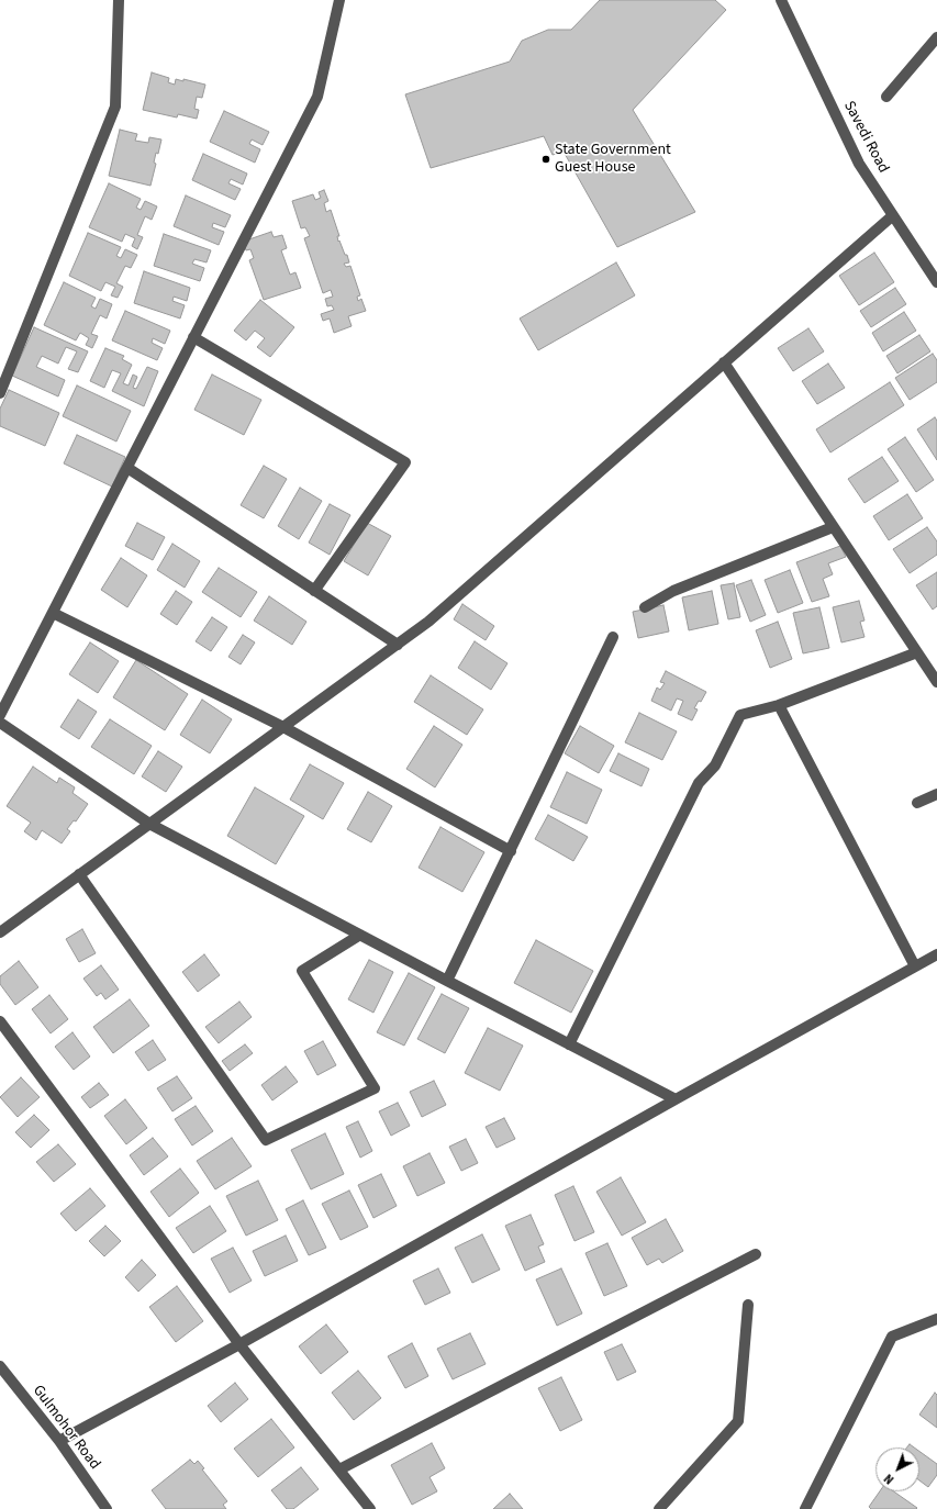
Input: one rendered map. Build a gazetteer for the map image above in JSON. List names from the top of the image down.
{
  "streets": {
    "street": ["Savedi Road", "Gulmohor Road"]
  },
  "places": ["State Government Guest House"],
  "north": "bottom left"
}
